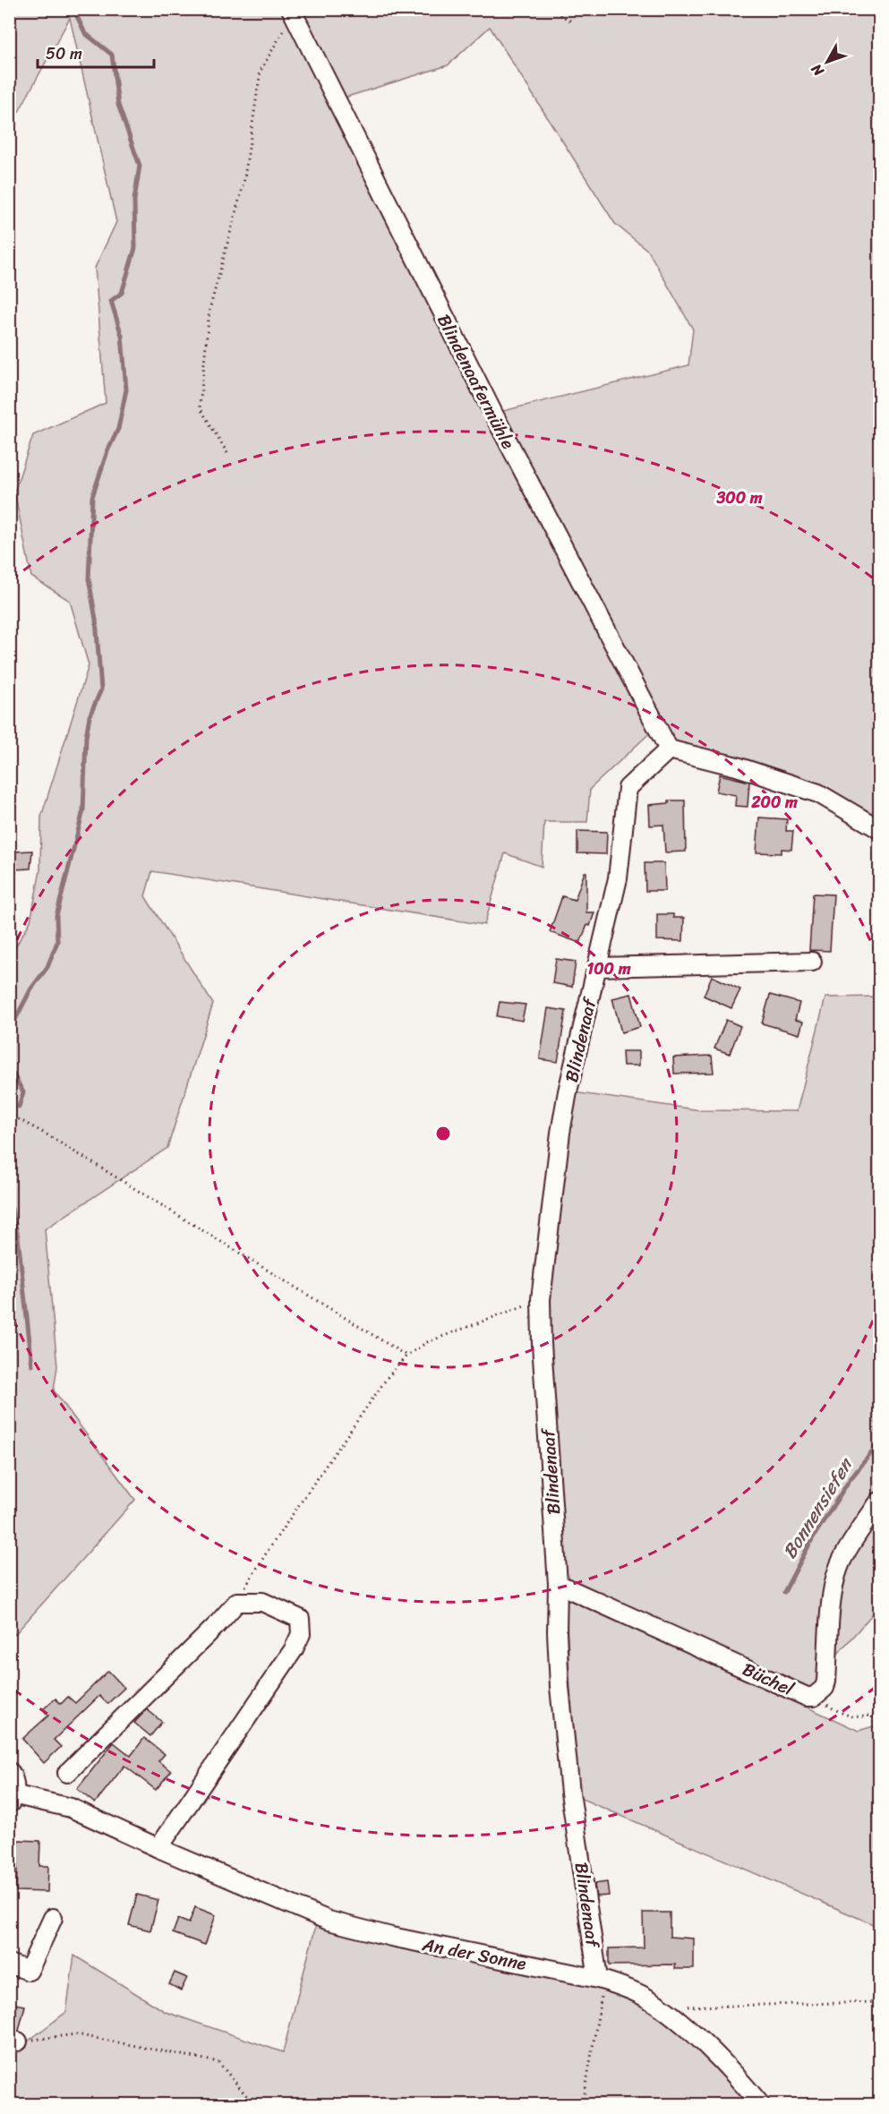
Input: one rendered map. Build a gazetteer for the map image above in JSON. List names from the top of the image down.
{
  "streets": {
    "street": [
      "Blindenaafermühle",
      "Blindenaaf",
      "Büchel",
      "An der Sonne"
    ]
  },
  "crossings": [
    ["Blindenaafermühle", "Blindenaaf"],
    ["Blindenaaf", "Büchel"],
    ["Blindenaaf", "An der Sonne"]
  ],
  "water": ["Bonnensiefen"],
  "scale_bar": "50 m",
  "north": "bottom left",
  "rings": ["300 m", "200 m", "100 m"]
}
